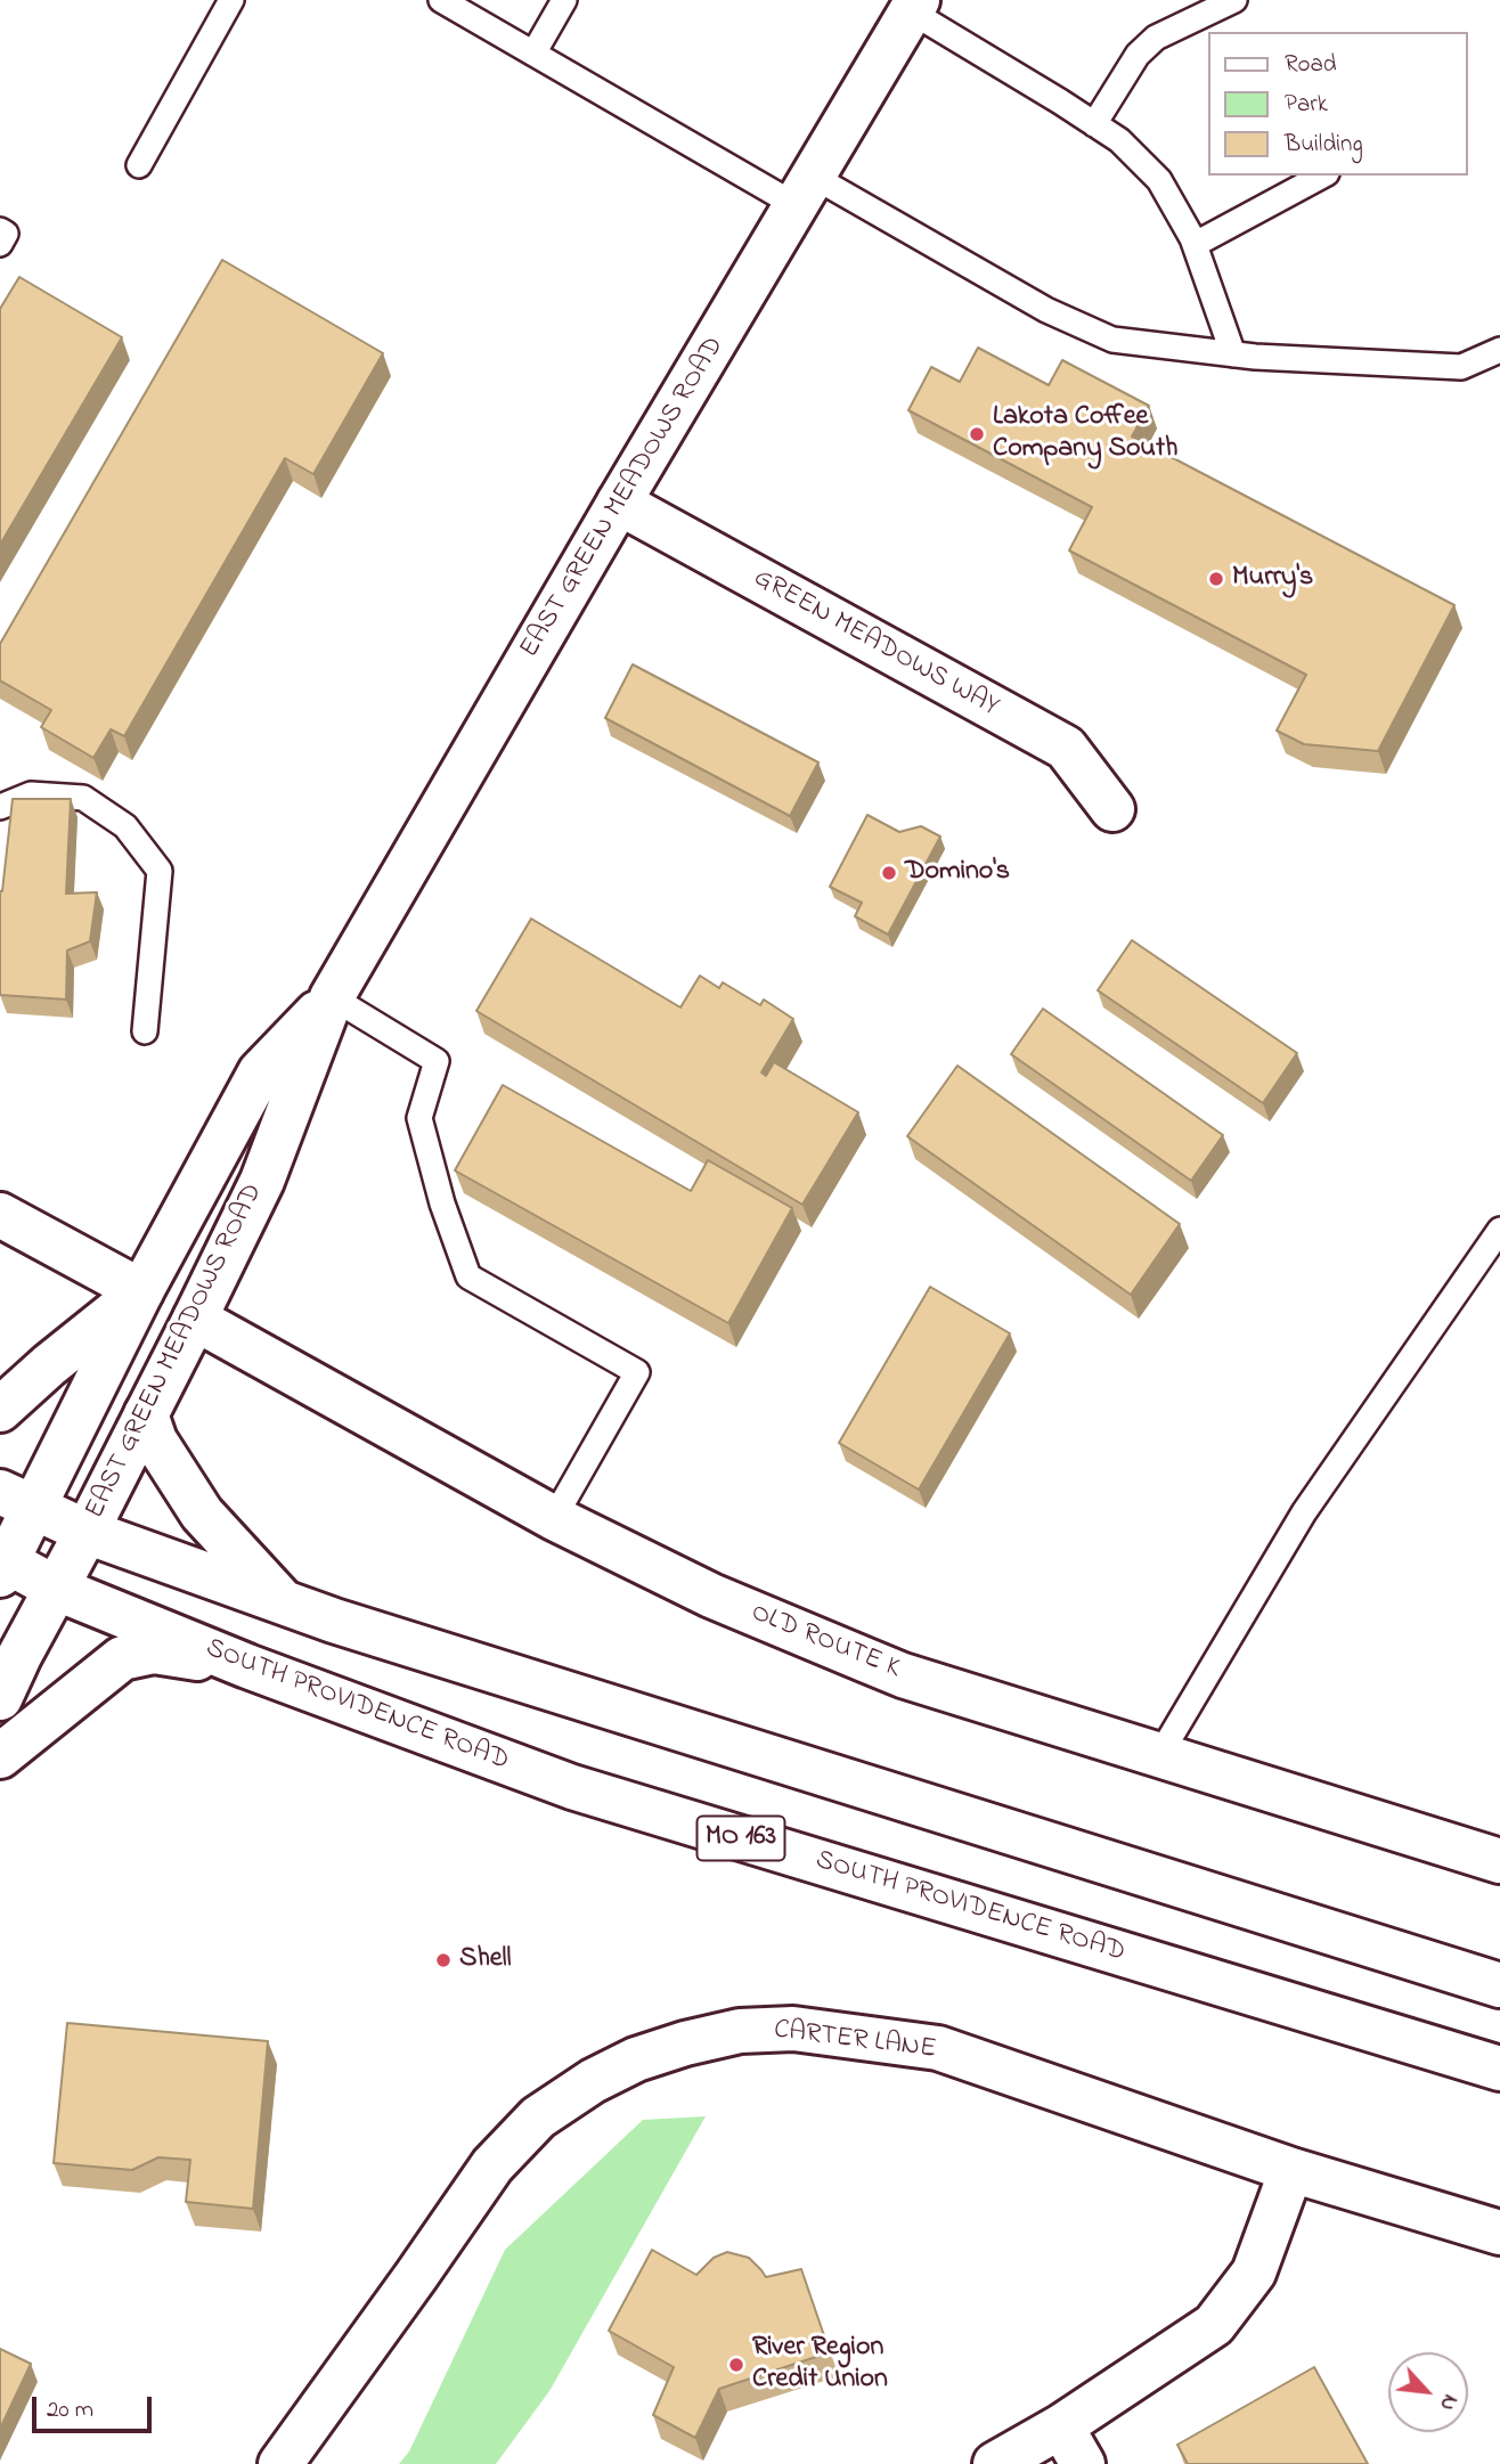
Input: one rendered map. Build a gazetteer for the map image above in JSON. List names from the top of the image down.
{
  "streets": {
    "street": [
      "EAST GREEN MEADOWS ROAD",
      "GREEN MEADOWS WAY",
      "OLD ROUTE K",
      "SOUTH PROVIDENCE ROAD",
      "MO 163",
      "CARTER LANE"
    ]
  },
  "crossings": [
    ["EAST GREEN MEADOWS ROAD", "GREEN MEADOWS WAY"],
    ["EAST GREEN MEADOWS ROAD", "OLD ROUTE K"],
    ["EAST GREEN MEADOWS ROAD", "SOUTH PROVIDENCE ROAD"]
  ],
  "places": [
    "Lakota Coffee Company South",
    "Murry's",
    "Domino's",
    "Shell",
    "River Region Credit Union"
  ],
  "legend": ["Road", "Park", "Building"],
  "scale_bar": "20 m",
  "north": "bottom right"
}
